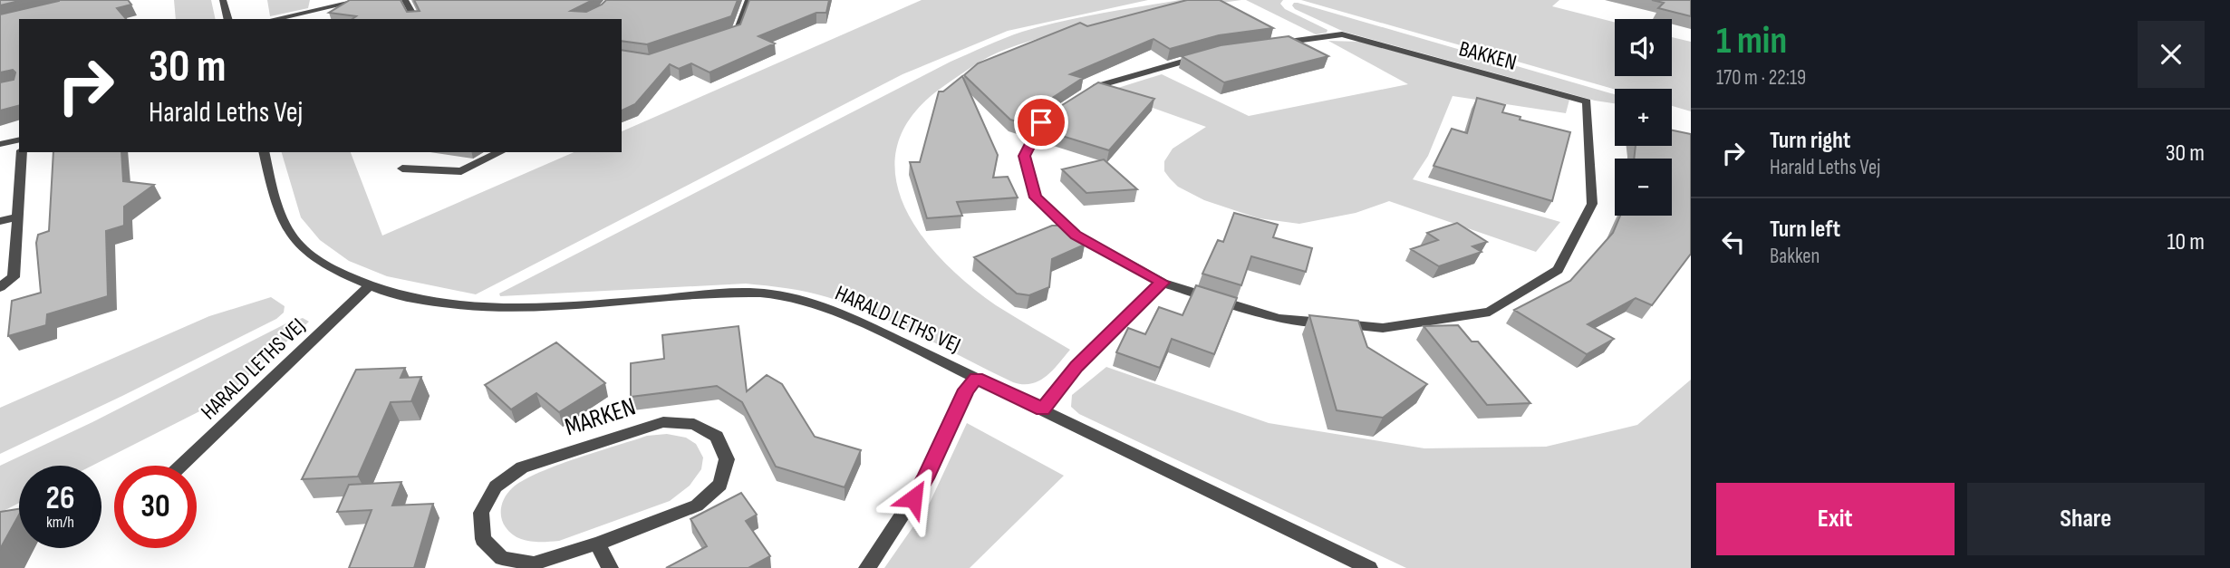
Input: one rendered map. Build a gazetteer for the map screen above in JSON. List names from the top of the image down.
{
  "streets": {
    "street": ["BAKKEN", "HARALD LETHS VEJ", "MARKEN"]
  },
  "page": {
    "heading": ["1 min", "170 m · 22:19"],
    "map_buttons": ["+", "−"],
    "turn": ["30 m", "Harald Leths Vej"],
    "list": [
      {
        "name": "Turn right",
        "note": "Harald Leths Vej",
        "value": "30 m"
      },
      {
        "name": "Turn left",
        "note": "Bakken",
        "value": "10 m"
      }
    ],
    "speed": "26 km/h",
    "limit": "30",
    "buttons": ["Exit", "Share"]
  }
}
